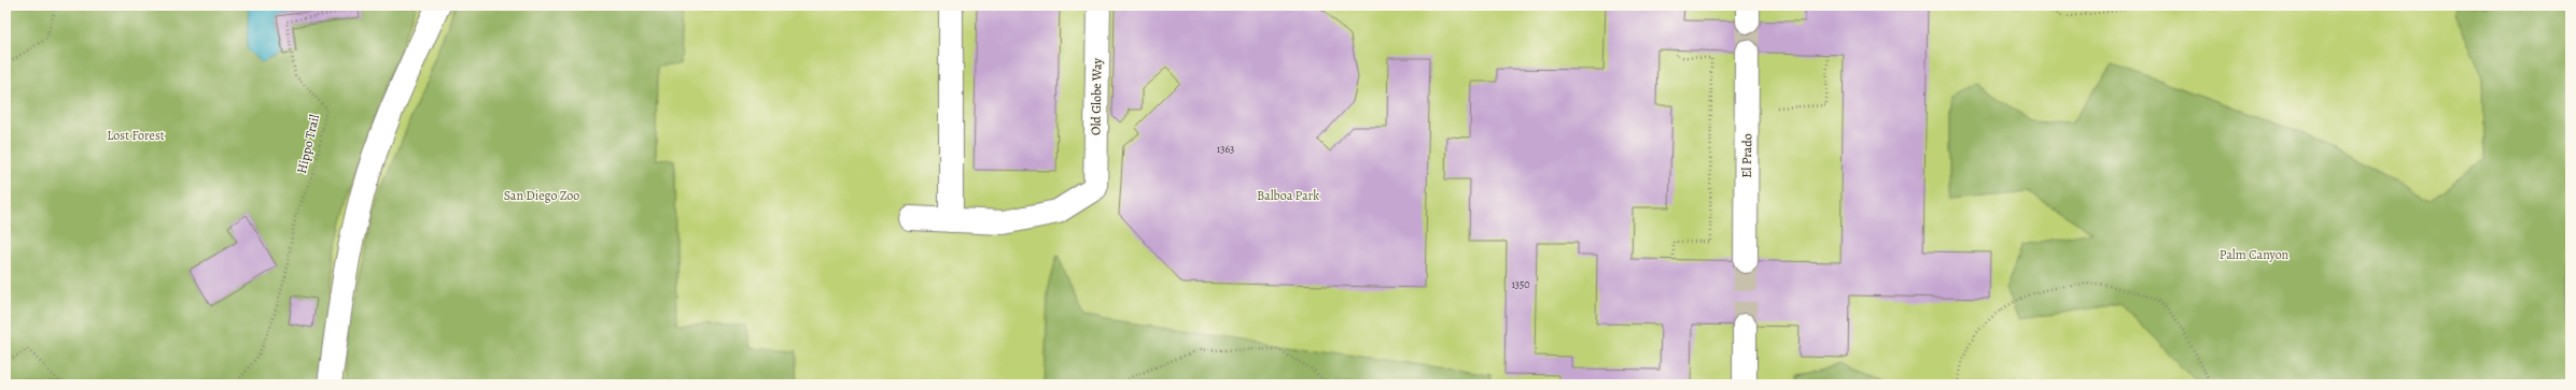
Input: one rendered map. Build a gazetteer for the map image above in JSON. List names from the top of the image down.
{
  "streets": {
    "street": ["Old Globe Way", "El Prado"],
    "path": ["Hippo Trail"]
  },
  "parks": [
    "Lost Forest",
    "San Diego Zoo",
    "Balboa Park",
    "Palm Canyon"
  ],
  "house_numbers": ["1363", "1350"]
}
